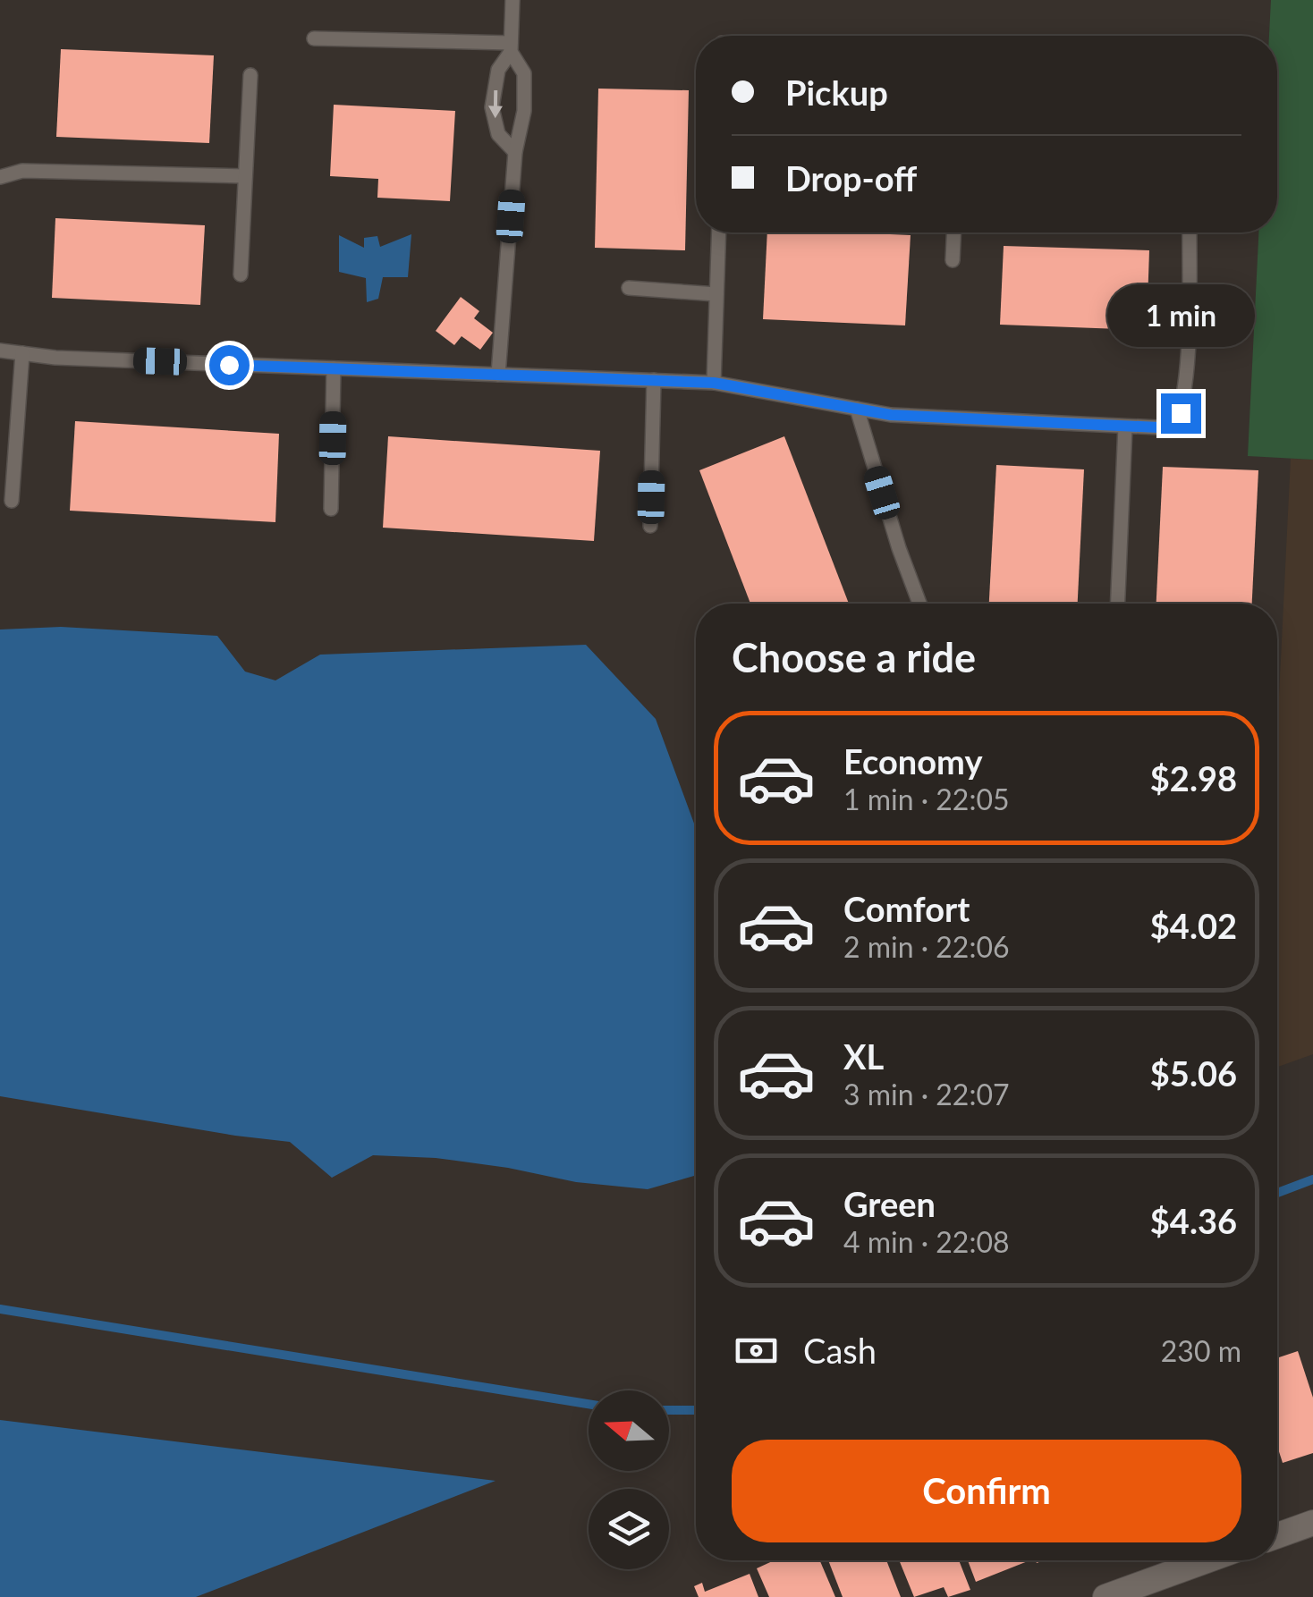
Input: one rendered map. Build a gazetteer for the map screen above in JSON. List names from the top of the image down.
{
  "north": "left",
  "page": {
    "banner": ["Pickup", "Drop-off"],
    "bubble": "1 min",
    "heading": "Choose a ride",
    "list": [
      {
        "name": "Economy",
        "note": "1 min · 22:05",
        "value": "$2.98"
      },
      {
        "name": "Comfort",
        "note": "2 min · 22:06",
        "value": "$4.02"
      },
      {
        "name": "XL",
        "note": "3 min · 22:07",
        "value": "$5.06"
      },
      {
        "name": "Green",
        "note": "4 min · 22:08",
        "value": "$4.36"
      }
    ],
    "pay": ["Cash", "230 m"],
    "buttons": "Confirm"
  }
}
